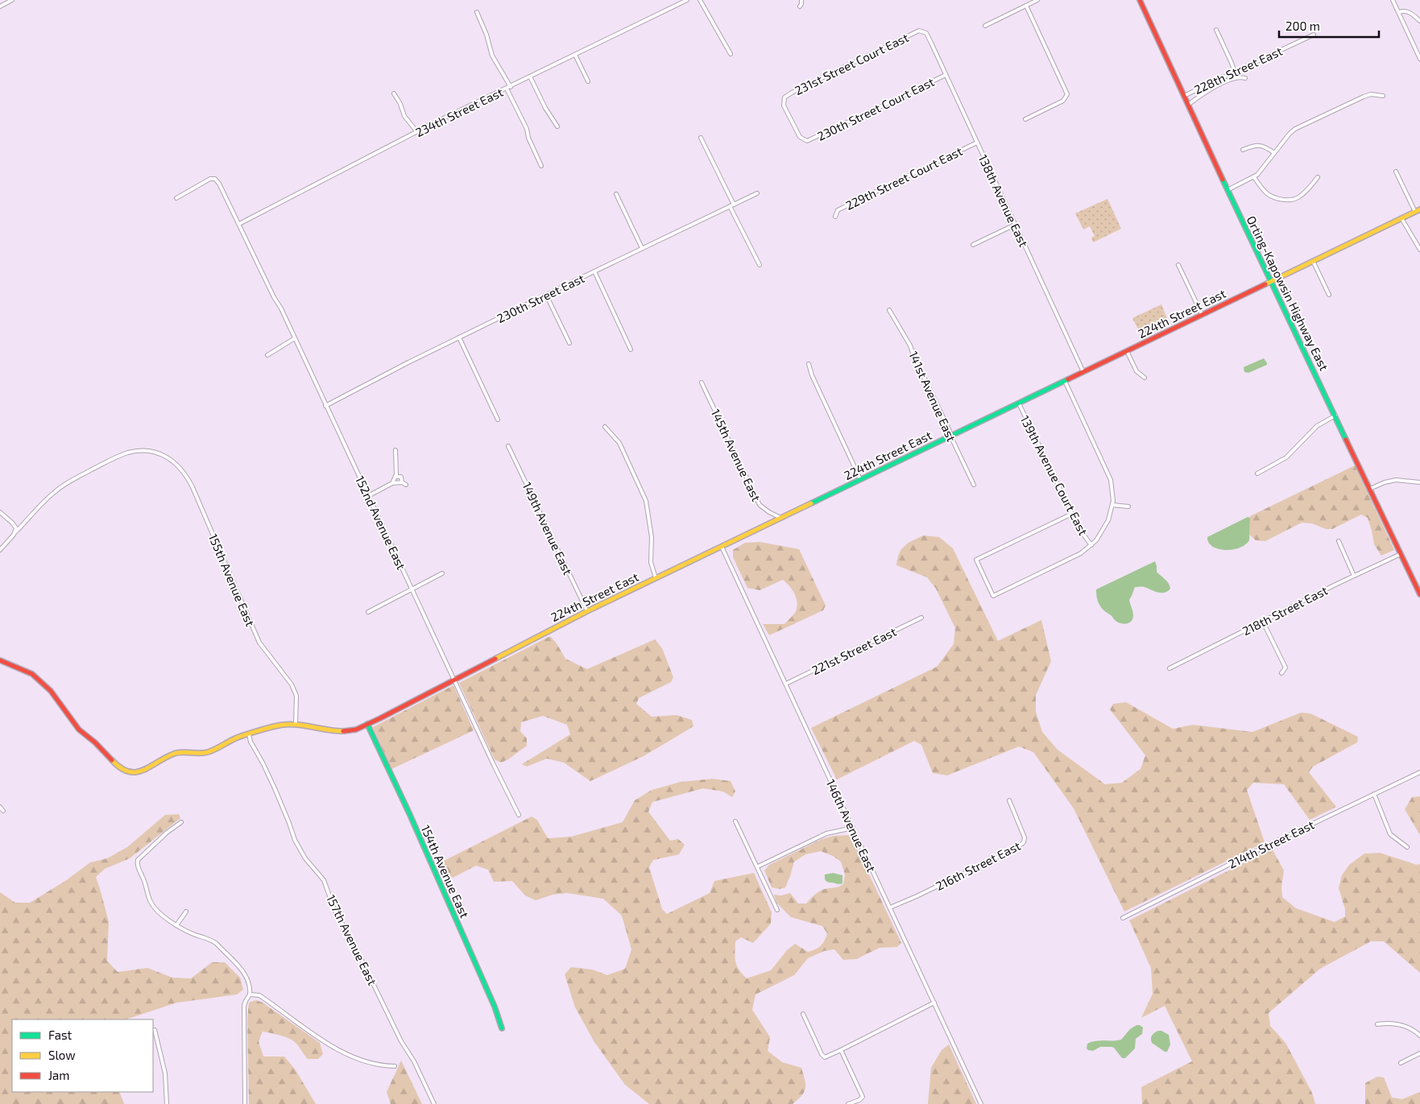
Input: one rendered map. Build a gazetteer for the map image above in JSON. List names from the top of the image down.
{
  "streets": {
    "street": [
      "231st Street Court East",
      "228th Street East",
      "230th Street Court East",
      "234th Street East",
      "229th Street Court East",
      "138th Avenue East",
      "Orting-Kapowsin Highway East",
      "230th Street East",
      "224th Street East",
      "141st Avenue East",
      "145th Avenue East",
      "139th Avenue Court East",
      "152nd Avenue East",
      "149th Avenue East",
      "155th Avenue East",
      "218th Street East",
      "221st Street East",
      "146th Avenue East",
      "214th Street East",
      "216th Street East",
      "154th Avenue East",
      "157th Avenue East"
    ]
  },
  "crossings": [
    ["231st Street Court East", "230th Street Court East"],
    ["231st Street Court East", "138th Avenue East"],
    ["228th Street East", "Orting-Kapowsin Highway East"],
    ["230th Street Court East", "138th Avenue East"],
    ["234th Street East", "152nd Avenue East"],
    ["229th Street Court East", "138th Avenue East"],
    ["138th Avenue East", "224th Street East"],
    ["Orting-Kapowsin Highway East", "224th Street East"],
    ["Orting-Kapowsin Highway East", "218th Street East"],
    ["230th Street East", "152nd Avenue East"],
    ["224th Street East", "141st Avenue East"],
    ["224th Street East", "145th Avenue East"],
    ["224th Street East", "139th Avenue Court East"],
    ["224th Street East", "152nd Avenue East"],
    ["224th Street East", "149th Avenue East"],
    ["224th Street East", "155th Avenue East"],
    ["224th Street East", "146th Avenue East"],
    ["224th Street East", "154th Avenue East"],
    ["224th Street East", "157th Avenue East"],
    ["221st Street East", "146th Avenue East"],
    ["146th Avenue East", "216th Street East"]
  ],
  "legend": ["Fast", "Slow", "Jam"],
  "scale_bar": "200 m"
}
